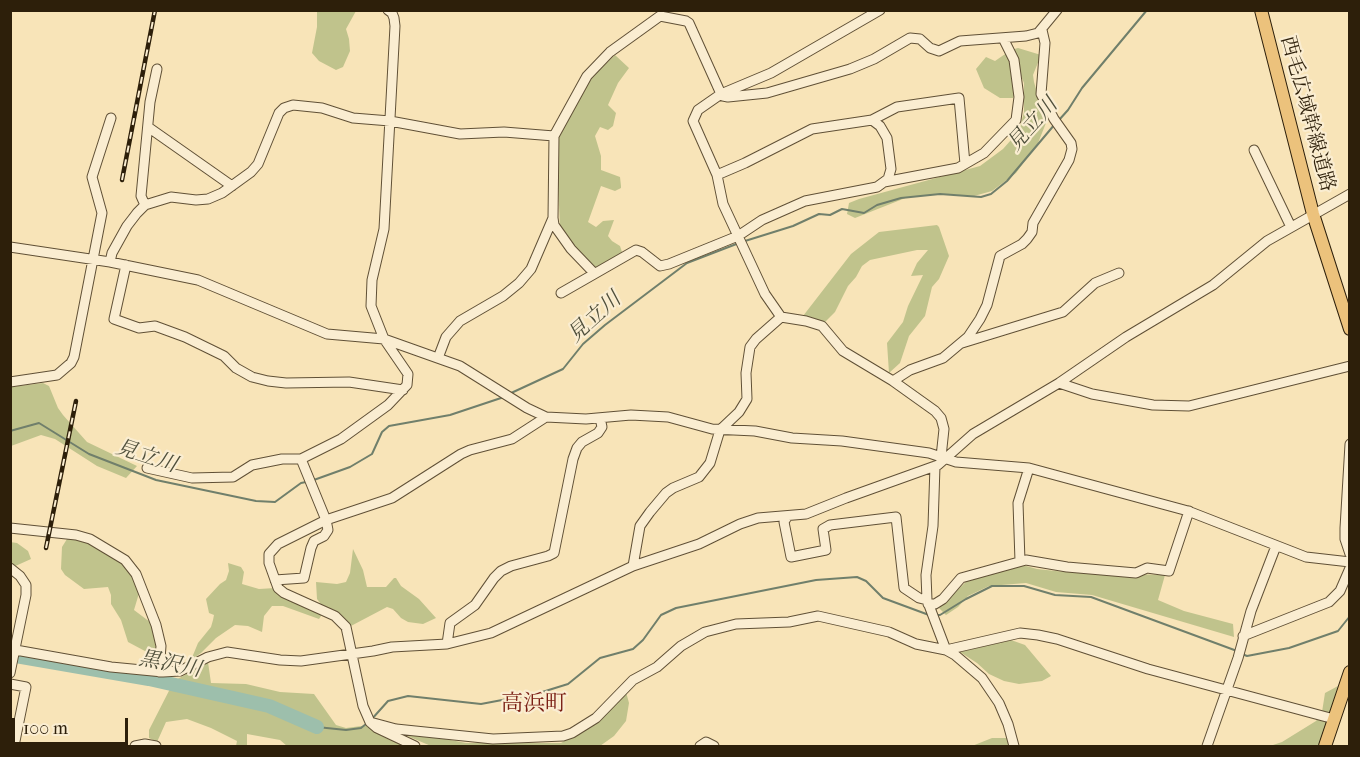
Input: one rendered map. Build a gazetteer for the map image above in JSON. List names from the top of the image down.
{
  "streets": {
    "main road": ["西毛広域幹線道路"]
  },
  "districts": ["高浜町"],
  "water": ["見立川", "黒沢川"],
  "scale_bar": "100 m"
}
